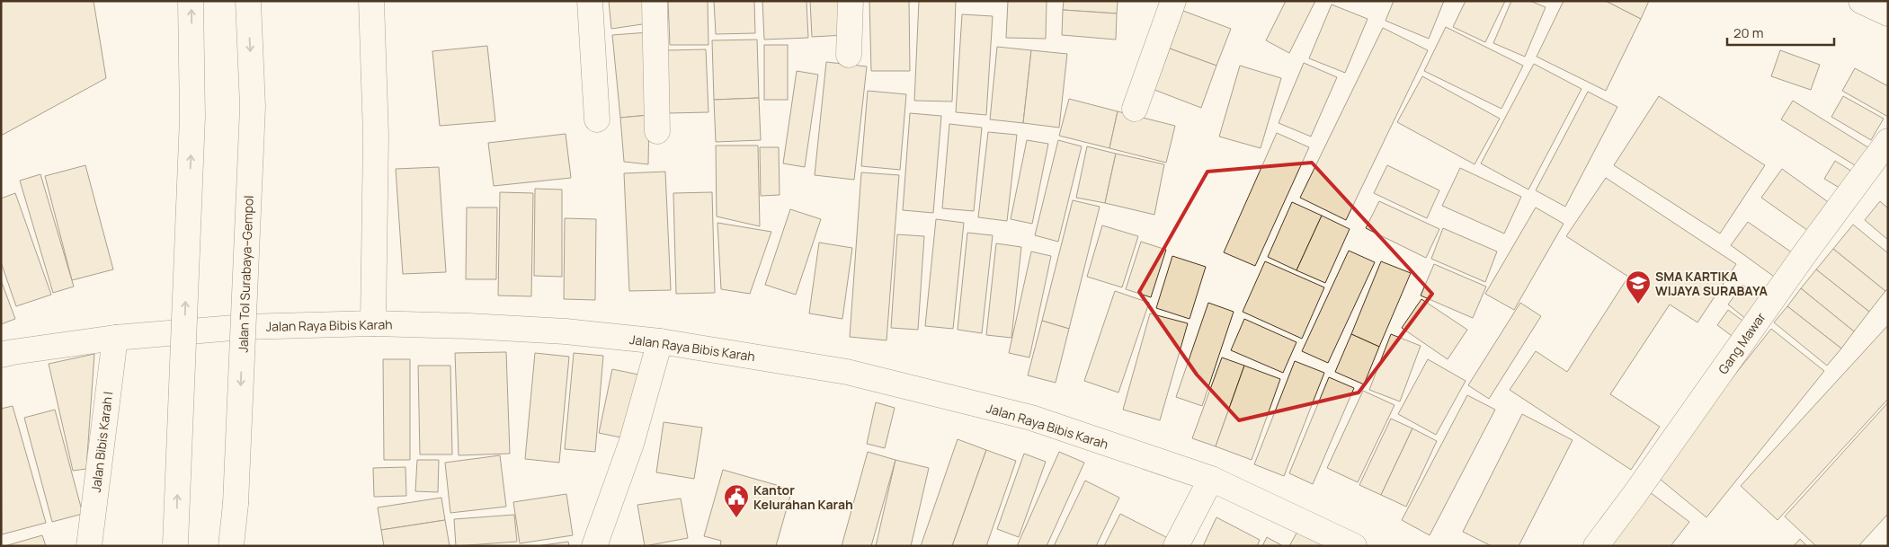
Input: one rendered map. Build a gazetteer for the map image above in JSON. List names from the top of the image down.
{
  "streets": {
    "main road": [
      "Jalan Tol Surabaya–Gempol",
      "Jalan Raya Bibis Karah",
      "Gang Mawar",
      "Jalan Bibis Karah I"
    ]
  },
  "crossings": [
    ["Jalan Raya Bibis Karah", "Jalan Bibis Karah I"]
  ],
  "places": {
    "school or university": ["SMA KARTIKA WIJAYA SURABAYA"],
    "public building": ["Kantor Kelurahan Karah"]
  },
  "scale_bar": "20 m"
}
